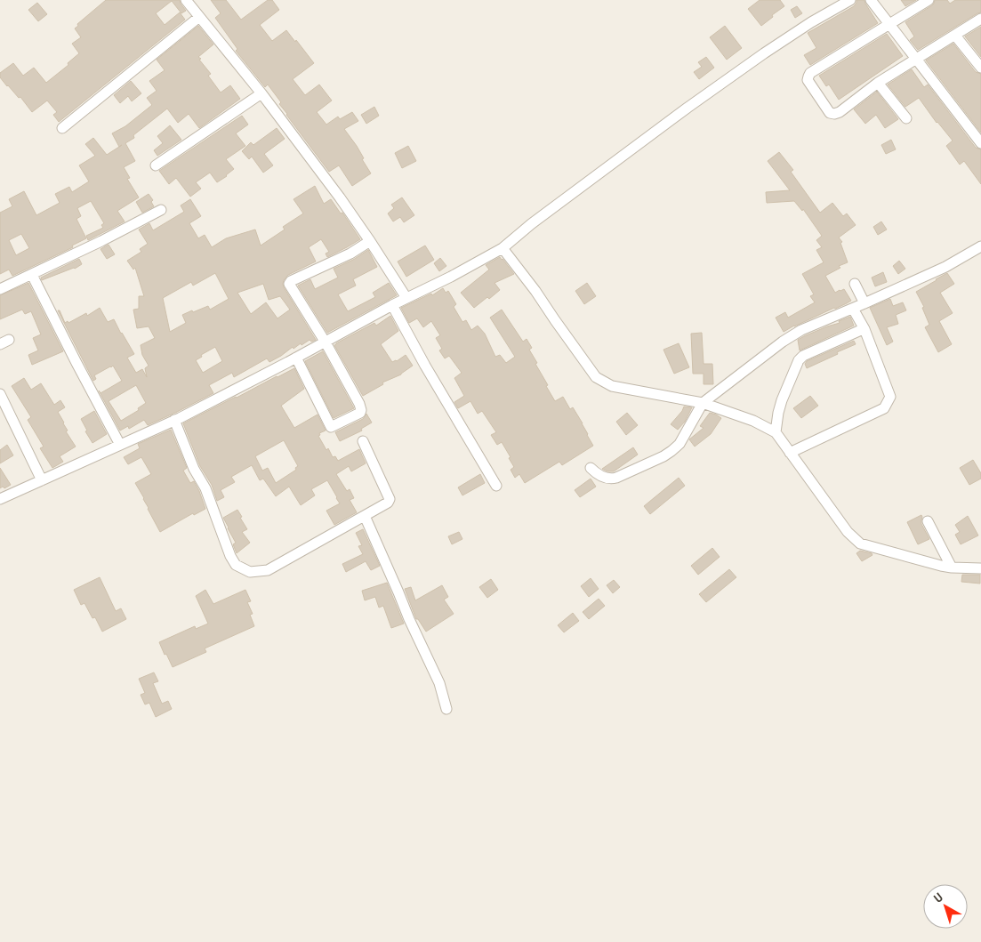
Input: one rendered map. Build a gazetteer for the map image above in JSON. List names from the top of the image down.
{
  "north": "top left"
}
